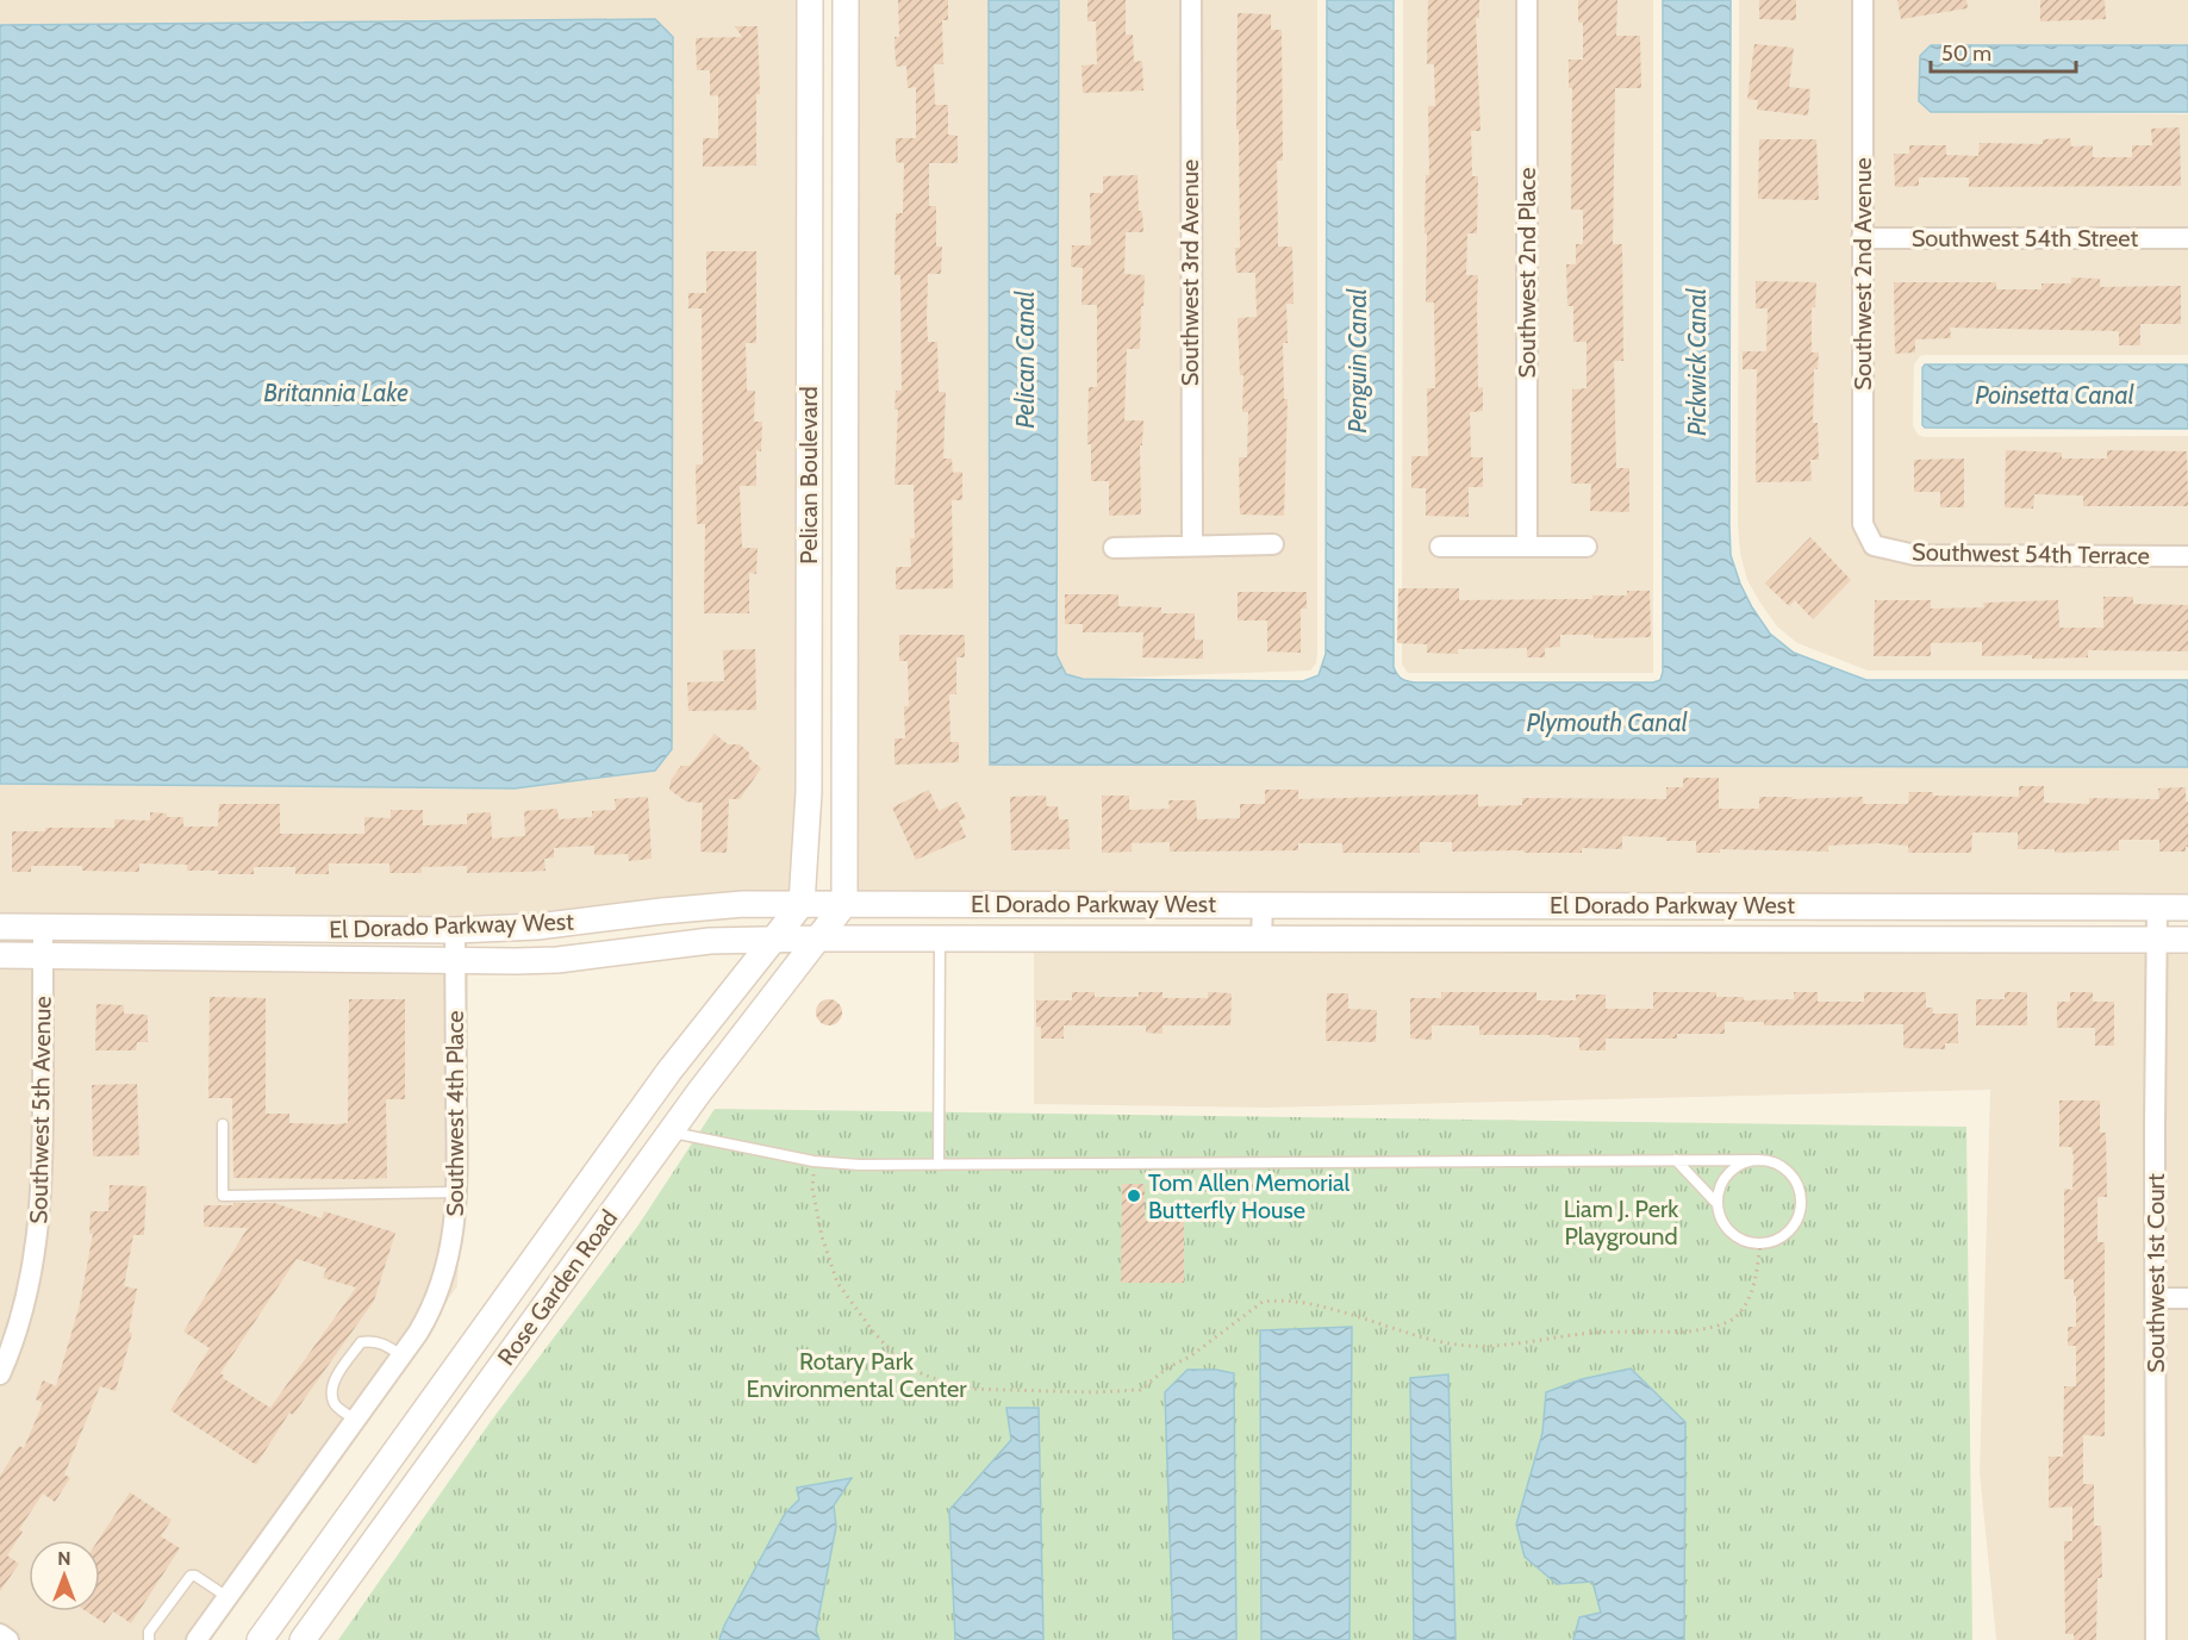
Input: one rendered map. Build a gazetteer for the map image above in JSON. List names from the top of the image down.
{
  "streets": {
    "street": [
      "Southwest 54th Street",
      "Southwest 3rd Avenue",
      "Southwest 2nd Place",
      "Southwest 2nd Avenue",
      "Pelican Boulevard",
      "Southwest 54th Terrace",
      "El Dorado Parkway West",
      "Southwest 5th Avenue",
      "Southwest 4th Place",
      "Southwest 1st Court",
      "Rose Garden Road"
    ]
  },
  "crossings": [
    ["Southwest 54th Street", "Southwest 2nd Avenue"],
    ["Southwest 2nd Avenue", "Southwest 54th Terrace"],
    ["Pelican Boulevard", "El Dorado Parkway West"],
    ["El Dorado Parkway West", "Southwest 5th Avenue"],
    ["El Dorado Parkway West", "Southwest 4th Place"],
    ["El Dorado Parkway West", "Southwest 1st Court"],
    ["El Dorado Parkway West", "Rose Garden Road"]
  ],
  "water": [
    "Pelican Canal",
    "Penguin Canal",
    "Pickwick Canal",
    "Britannia Lake",
    "Poinsetta Canal",
    "Plymouth Canal"
  ],
  "parks": ["Liam J. Perk Playground", "Rotary Park Environmental Center"],
  "places": ["Tom Allen Memorial Butterfly House"],
  "scale_bar": "50 m",
  "north": "top"
}
